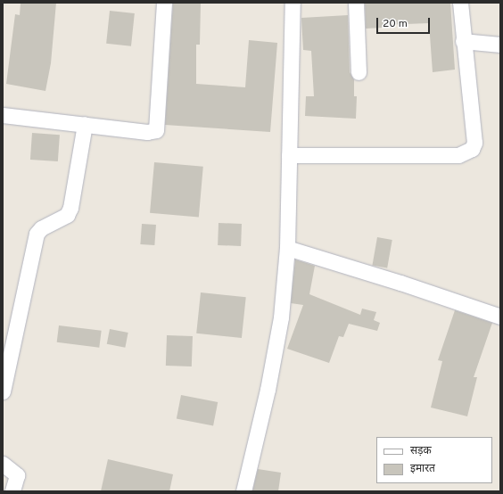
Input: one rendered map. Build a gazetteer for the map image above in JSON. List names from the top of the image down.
{
  "legend": ["सड़क", "इमारत"],
  "scale_bar": "20 m"
}
